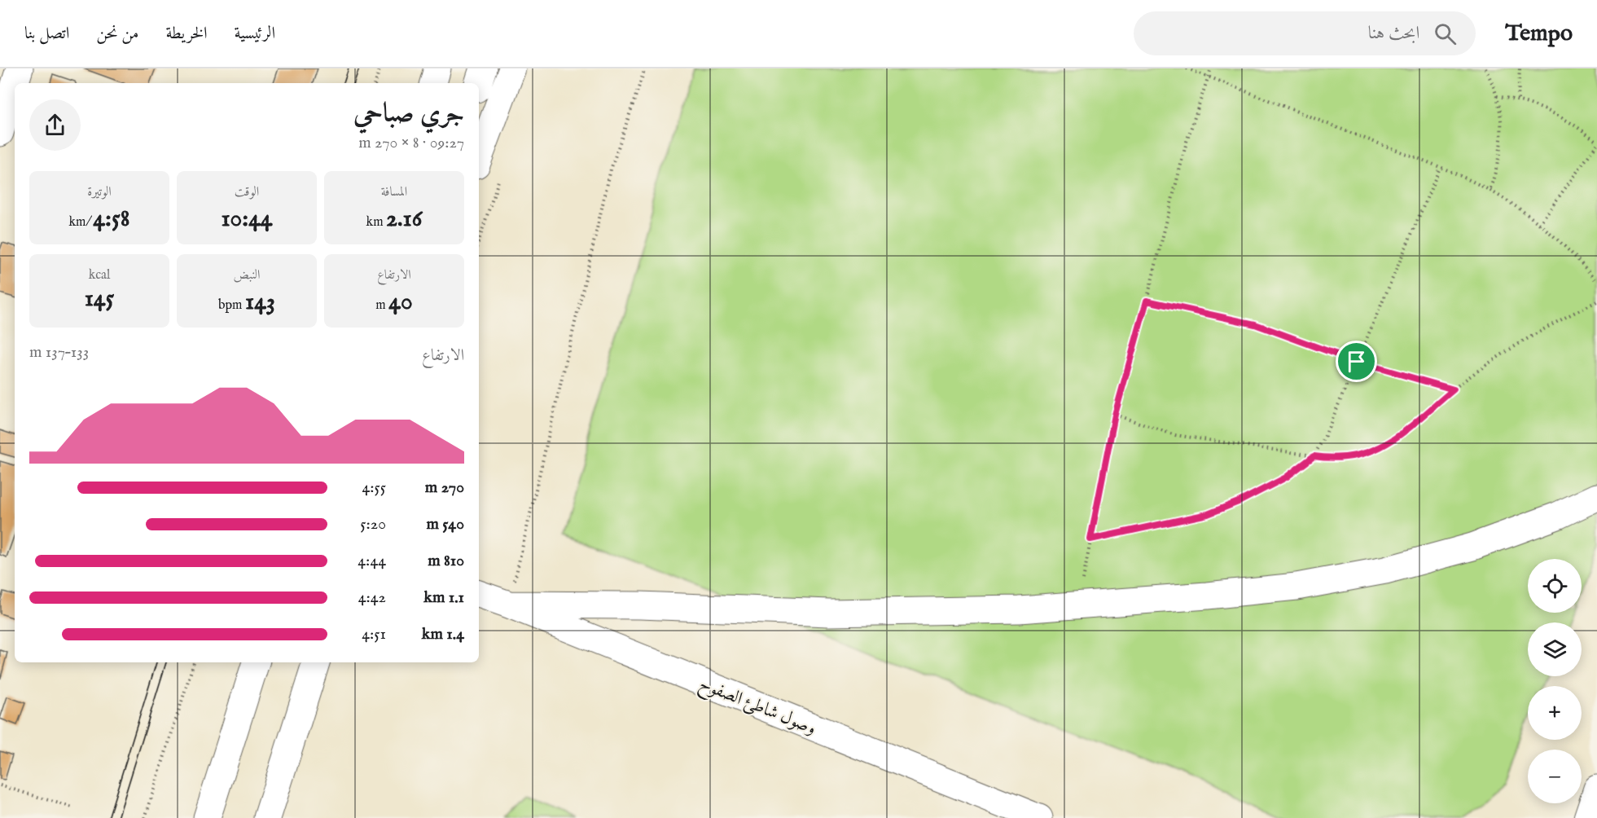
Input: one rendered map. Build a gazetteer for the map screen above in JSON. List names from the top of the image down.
{
  "streets": {
    "main road": ["وصول شاطئ الصفوح"]
  },
  "page": {
    "header": "Tempo",
    "search": "ابحث هنا",
    "nav": [
      "الرئيسية",
      "الخريطة",
      "من نحن",
      "اتصل بنا"
    ],
    "heading": ["جري صباحي", "09:27 · 8 × 270 m"],
    "stats": [
      ["المسافة", "2.16 km"],
      ["الوقت", "10:44"],
      ["الوتيرة", "4:58 /km"],
      ["الارتفاع", "40 m"],
      ["النبض", "143 bpm"],
      ["kcal", "145"]
    ],
    "chart": ["الارتفاع", "133–137 m"],
    "list": [
      {
        "name": "270 m",
        "note": "4:55"
      },
      {
        "name": "540 m",
        "note": "5:20"
      },
      {
        "name": "810 m",
        "note": "4:44"
      },
      {
        "name": "1.1 km",
        "note": "4:42"
      },
      {
        "name": "1.4 km",
        "note": "4:51"
      }
    ],
    "map_buttons": ["+", "−"]
  }
}
